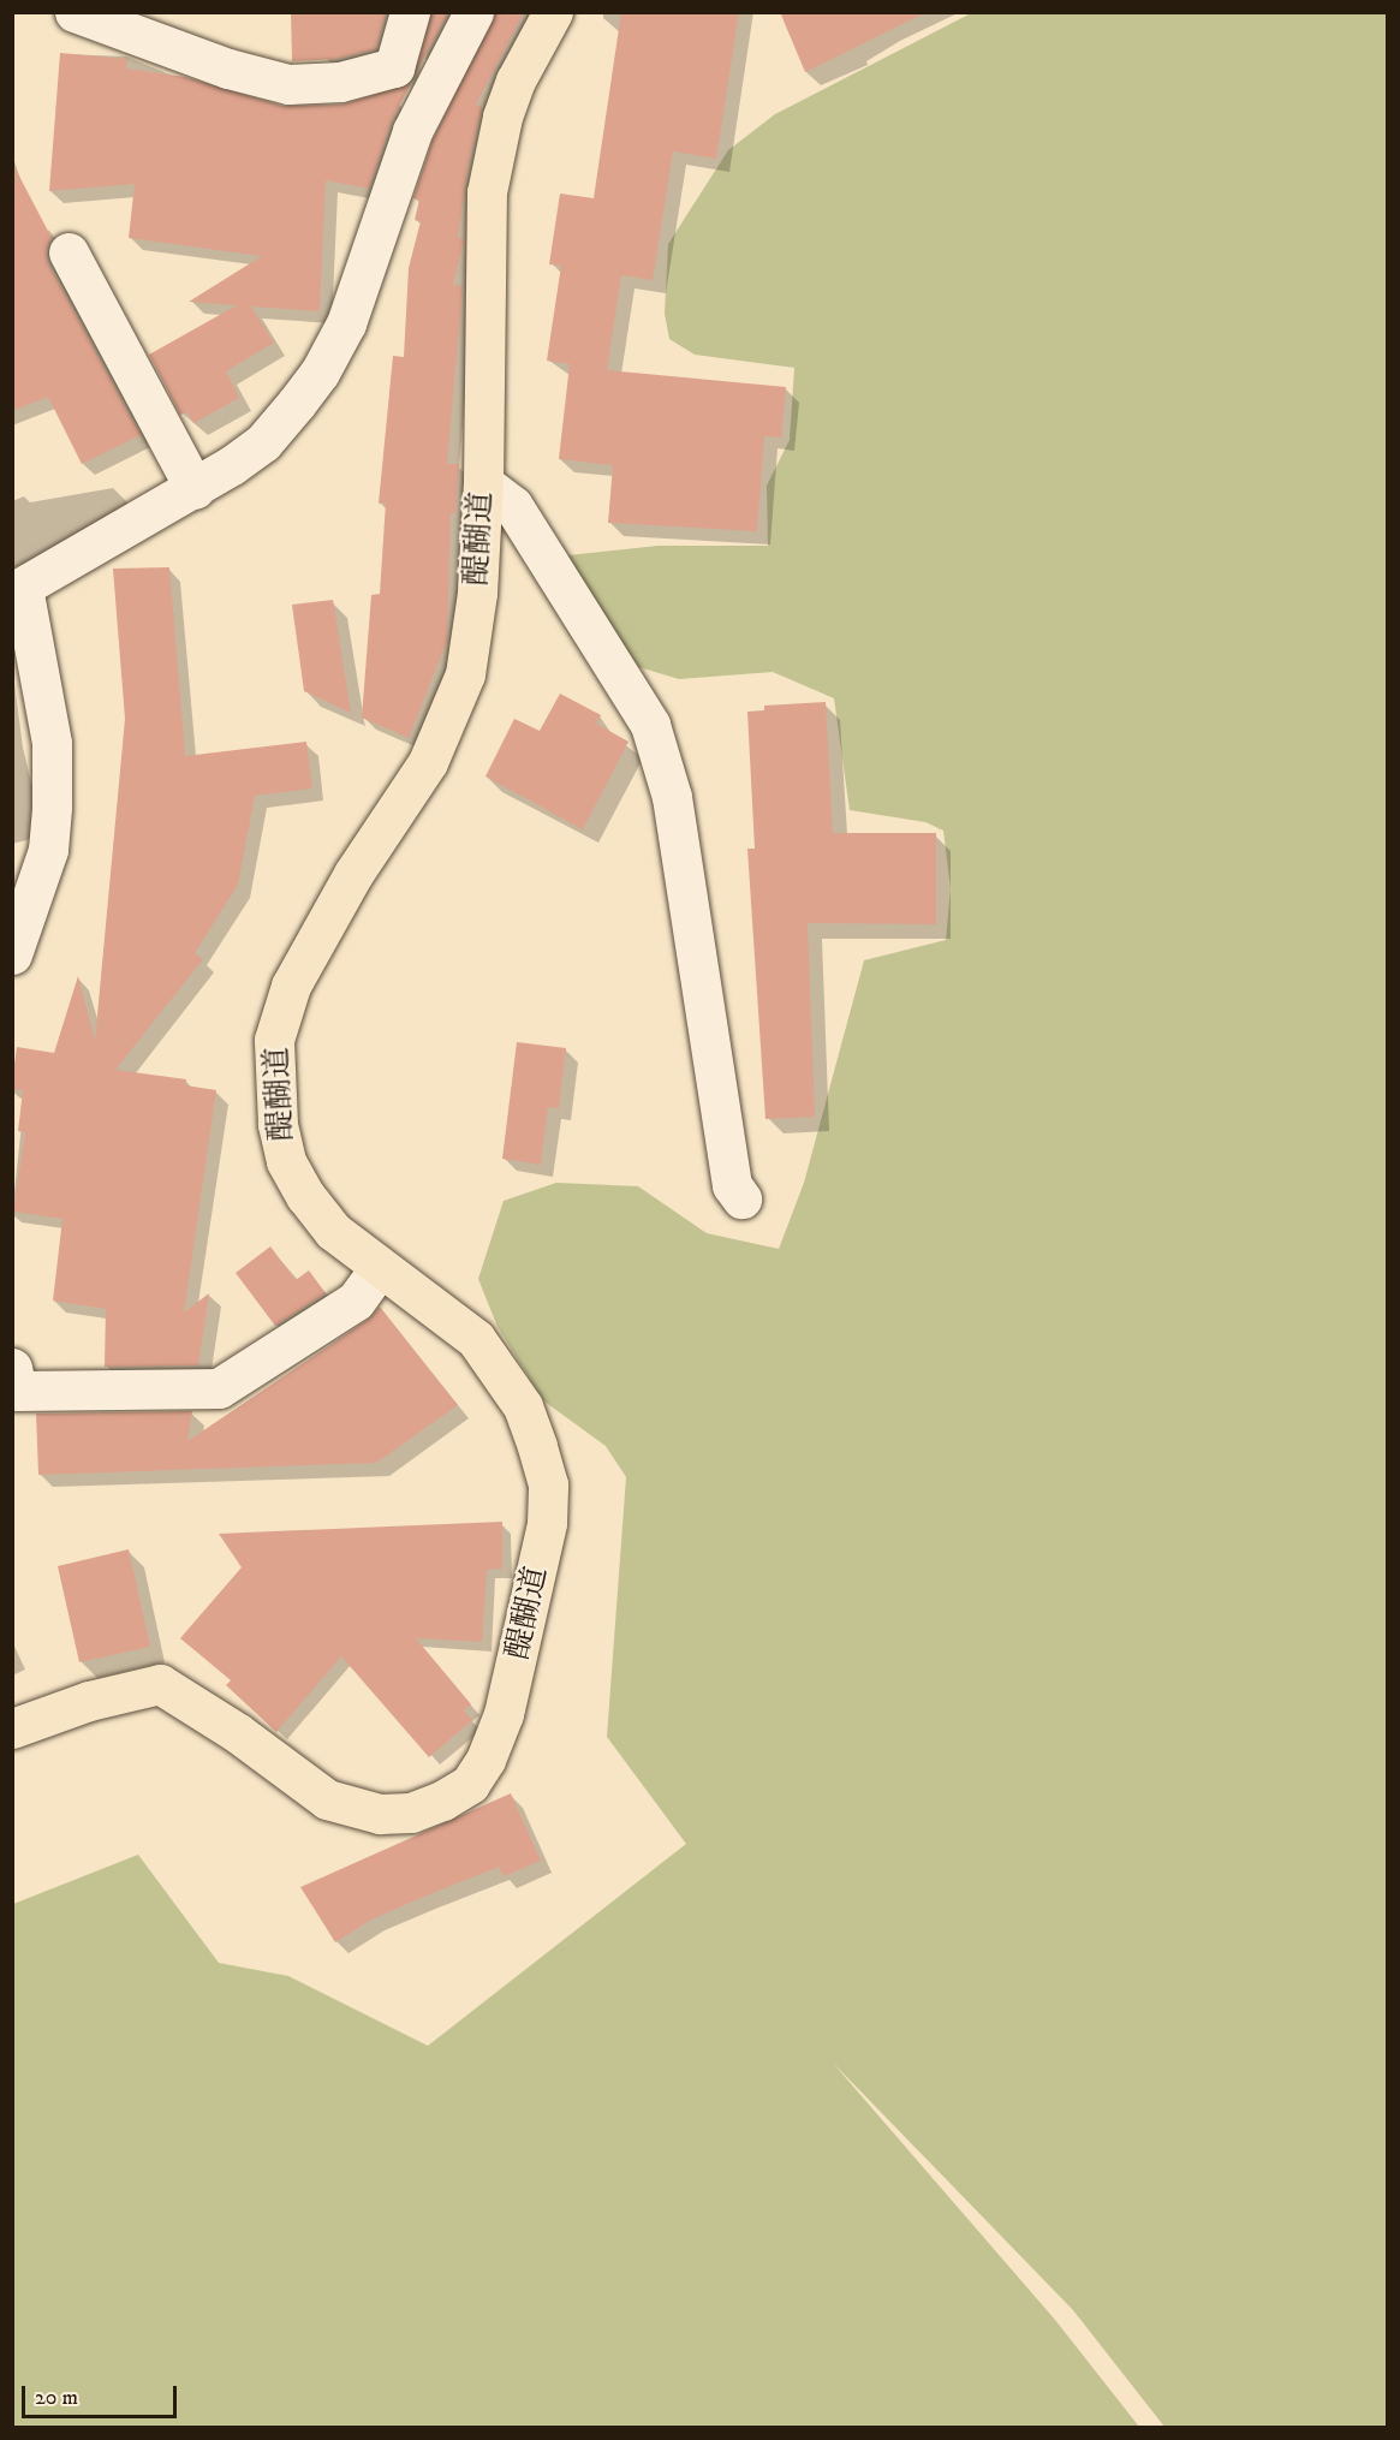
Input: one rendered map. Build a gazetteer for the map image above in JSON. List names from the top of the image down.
{
  "streets": {
    "main road": ["醍醐道"]
  },
  "scale_bar": "20 m"
}
